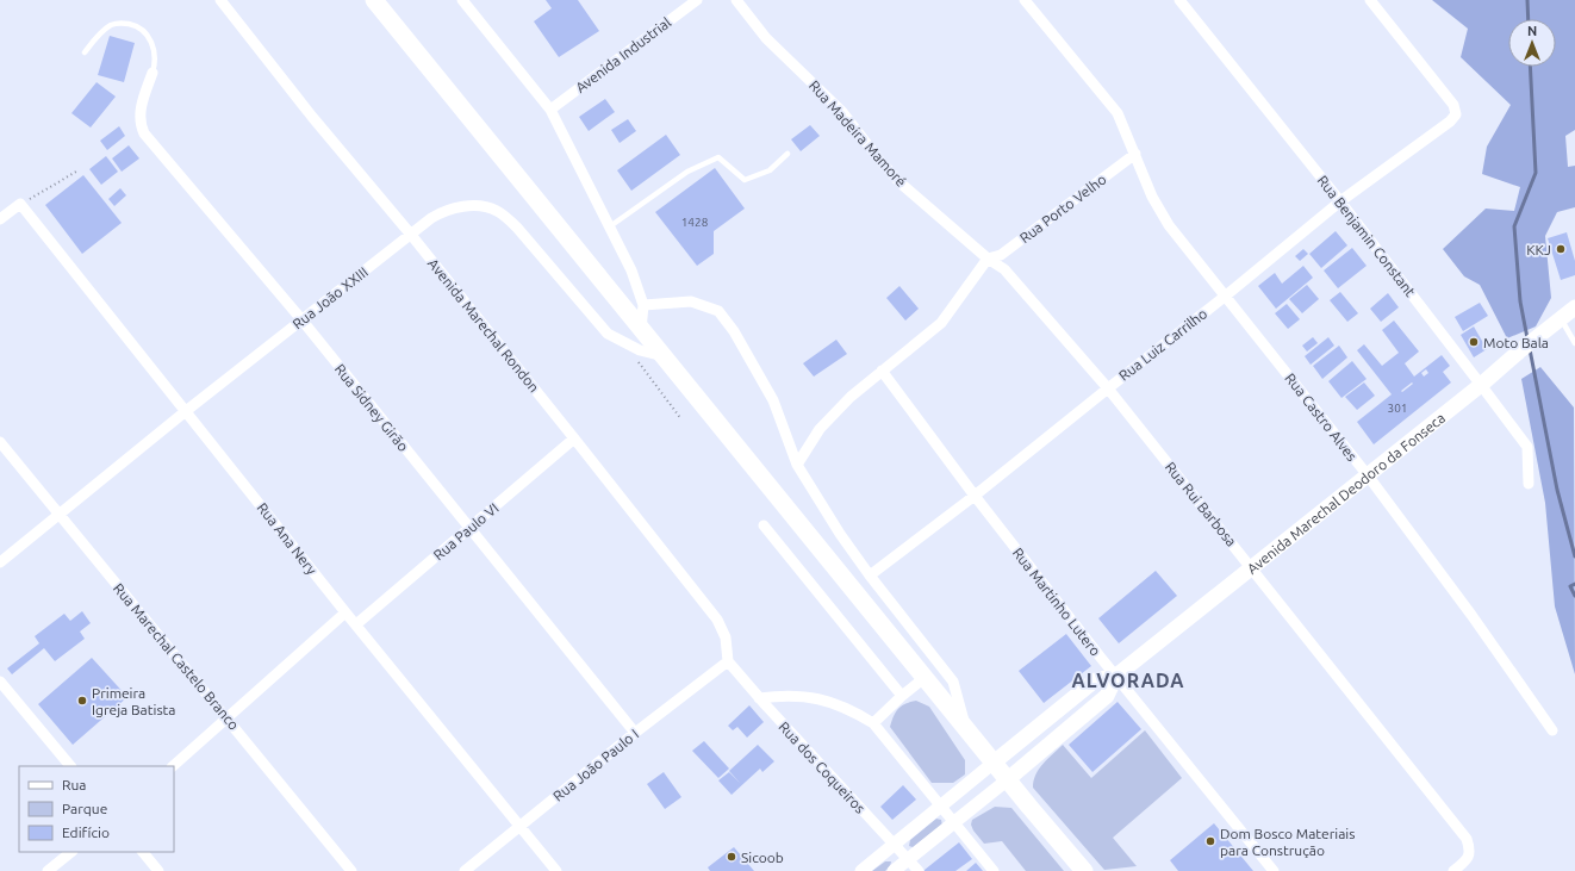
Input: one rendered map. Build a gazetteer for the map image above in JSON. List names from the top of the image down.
{
  "streets": {
    "main road": ["Avenida Marechal Deodoro da Fonseca"],
    "street": [
      "Avenida Industrial",
      "Rua Madeira Mamoré",
      "Rua Porto Velho",
      "Rua Benjamin Constant",
      "Rua João XXIII",
      "Avenida Marechal Rondon",
      "Rua Luiz Carrilho",
      "Rua Sidney Girão",
      "Rua Castro Alves",
      "Rua Rui Barbosa",
      "Rua Paulo VI",
      "Rua Ana Nery",
      "Rua Martinho Lutero",
      "Rua Marechal Castelo Branco",
      "Rua João Paulo I",
      "Rua dos Coqueiros"
    ]
  },
  "crossings": [
    ["Rua Madeira Mamoré", "Rua Porto Velho"],
    ["Rua Madeira Mamoré", "Rua Rui Barbosa"],
    ["Rua Porto Velho", "Rua Castro Alves"],
    ["Rua Porto Velho", "Rua Rui Barbosa"],
    ["Rua Benjamin Constant", "Rua Luiz Carrilho"],
    ["Rua Benjamin Constant", "Avenida Marechal Deodoro da Fonseca"],
    ["Rua João XXIII", "Avenida Marechal Rondon"],
    ["Rua João XXIII", "Rua Sidney Girão"],
    ["Rua João XXIII", "Rua Ana Nery"],
    ["Rua João XXIII", "Rua Marechal Castelo Branco"],
    ["Avenida Marechal Rondon", "Rua Paulo VI"],
    ["Avenida Marechal Rondon", "Rua João Paulo I"],
    ["Avenida Marechal Rondon", "Rua dos Coqueiros"],
    ["Rua Luiz Carrilho", "Rua Castro Alves"],
    ["Rua Luiz Carrilho", "Rua Rui Barbosa"],
    ["Rua Luiz Carrilho", "Rua Martinho Lutero"],
    ["Rua Sidney Girão", "Rua Paulo VI"],
    ["Rua Sidney Girão", "Rua João Paulo I"],
    ["Rua Castro Alves", "Avenida Marechal Deodoro da Fonseca"],
    ["Avenida Marechal Deodoro da Fonseca", "Rua Rui Barbosa"],
    ["Avenida Marechal Deodoro da Fonseca", "Rua Martinho Lutero"],
    ["Rua Paulo VI", "Rua Ana Nery"],
    ["Rua Ana Nery", "Rua João Paulo I"],
    ["Rua João Paulo I", "Rua dos Coqueiros"]
  ],
  "districts": ["ALVORADA"],
  "places": [
    "KKJ",
    "Moto Bala",
    "Primeira Igreja Batista",
    "Dom Bosco Materiais para Construção",
    "Sicoob"
  ],
  "house_numbers": ["1428", "301"],
  "legend": ["Rua", "Parque", "Edifício"],
  "north": "top"
}
